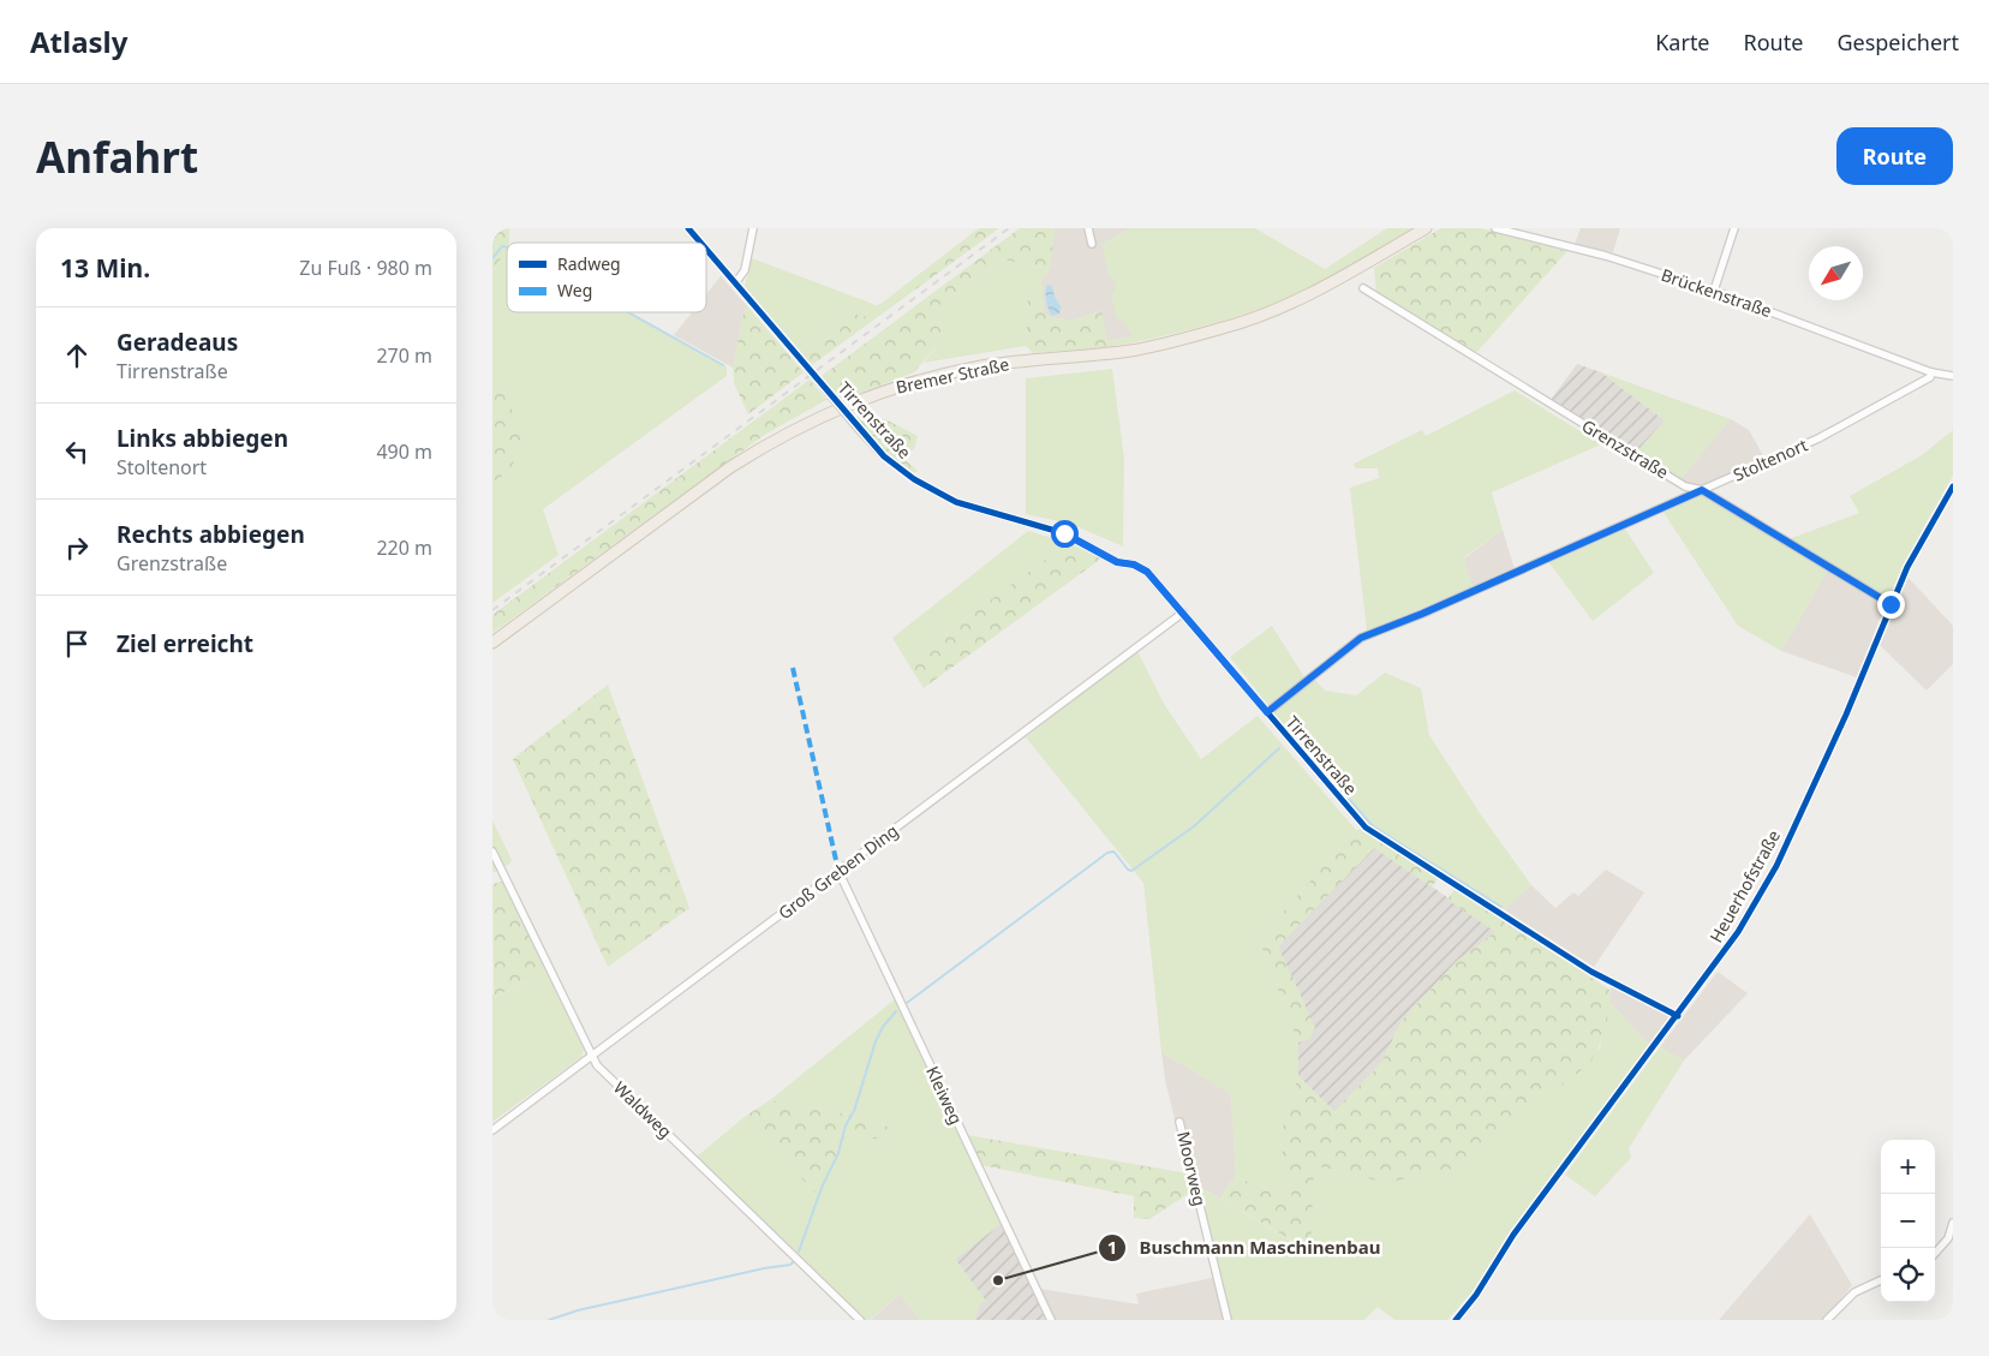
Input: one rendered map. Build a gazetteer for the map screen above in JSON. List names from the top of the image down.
{
  "streets": {
    "main road": ["Bremer Straße"],
    "street": [
      "Brückenstraße",
      "Tirrenstraße",
      "Grenzstraße",
      "Stoltenort",
      "Groß Greben Ding",
      "Heuerhofstraße",
      "Kleiweg",
      "Waldweg",
      "Moorweg"
    ]
  },
  "crossings": [
    ["Brückenstraße", "Stoltenort"],
    ["Tirrenstraße", "Stoltenort"],
    ["Tirrenstraße", "Groß Greben Ding"],
    ["Tirrenstraße", "Heuerhofstraße"],
    ["Grenzstraße", "Stoltenort"],
    ["Grenzstraße", "Heuerhofstraße"],
    ["Groß Greben Ding", "Kleiweg"],
    ["Groß Greben Ding", "Waldweg"]
  ],
  "places": ["Buschmann Maschinenbau"],
  "legend": ["Radweg", "Weg"],
  "north": "bottom left",
  "page": {
    "header": "Atlasly",
    "nav": ["Karte", "Route", "Gespeichert"],
    "buttons": "Route",
    "title": "Anfahrt",
    "heading": ["13 Min.", "Zu Fuß · 980 m"],
    "list": [
      ["Geradeaus", "Tirrenstraße", "270 m"],
      ["Links abbiegen", "Stoltenort", "490 m"],
      ["Rechts abbiegen", "Grenzstraße", "220 m"],
      "Ziel erreicht"
    ],
    "map_buttons": ["+", "−"]
  }
}
